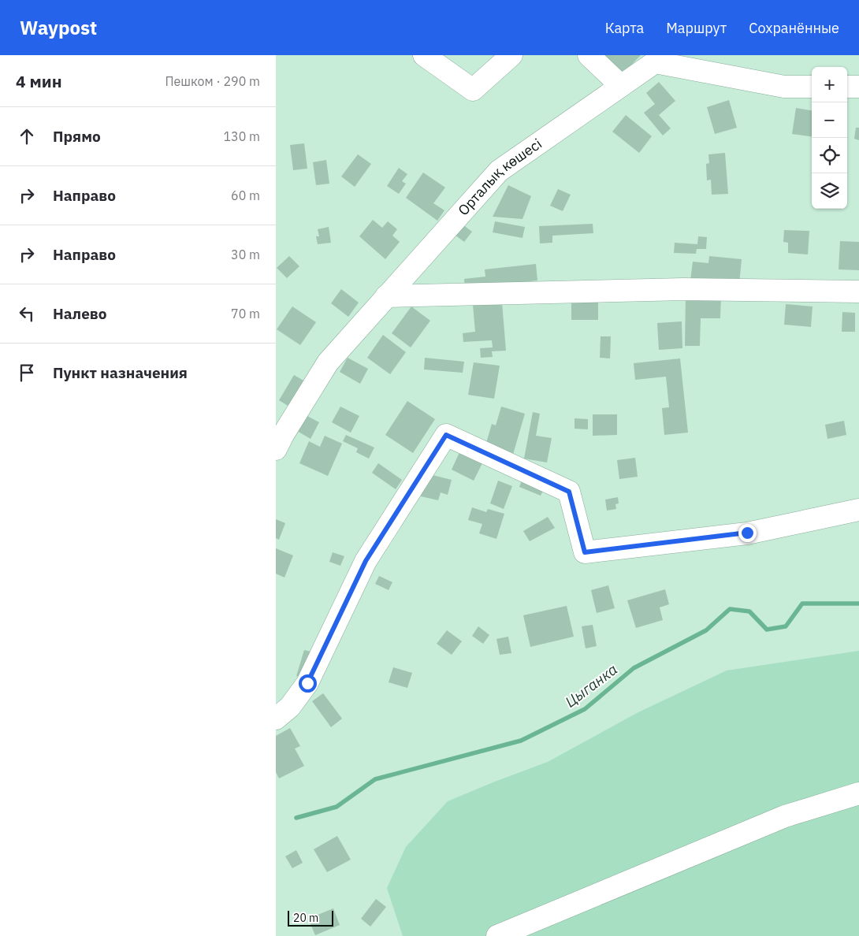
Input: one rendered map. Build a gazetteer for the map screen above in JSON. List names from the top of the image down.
{
  "streets": {
    "street": ["Орталық көшесі"]
  },
  "water": ["Цыганка"],
  "scale_bar": "20 m",
  "page": {
    "header": "Waypost",
    "nav": ["Карта", "Маршрут", "Сохранённые"],
    "heading": ["4 мин", "Пешком · 290 m"],
    "map_buttons": ["+", "−"],
    "list": [
      ["Прямо", "130 m"],
      ["Направо", "60 m"],
      ["Направо", "30 m"],
      ["Налево", "70 m"],
      "Пункт назначения"
    ],
    "scale": "20 m"
  }
}
